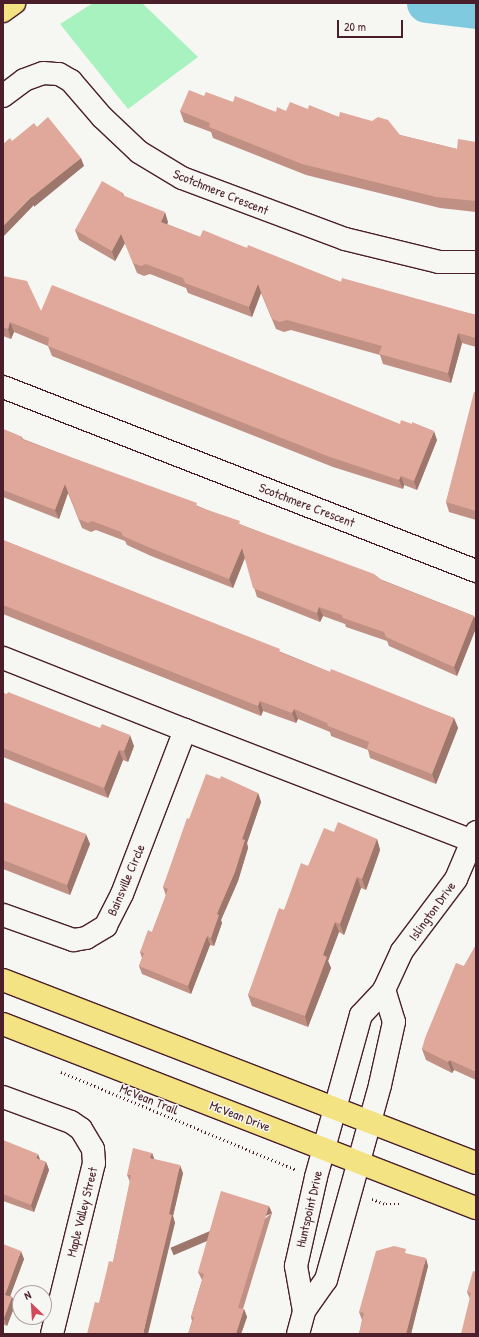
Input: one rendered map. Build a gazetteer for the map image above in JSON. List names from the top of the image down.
{
  "streets": {
    "main road": ["McVean Drive"],
    "street": [
      "Scotchmere Crescent",
      "Bainsville Circle",
      "Islington Drive",
      "Huntspoint Drive",
      "Maple Valley Street"
    ],
    "path": ["McVean Trail"]
  },
  "crossings": [
    ["Islington Drive", "Huntspoint Drive"],
    ["McVean Drive", "Huntspoint Drive"]
  ],
  "scale_bar": "20 m",
  "north": "top left"
}
